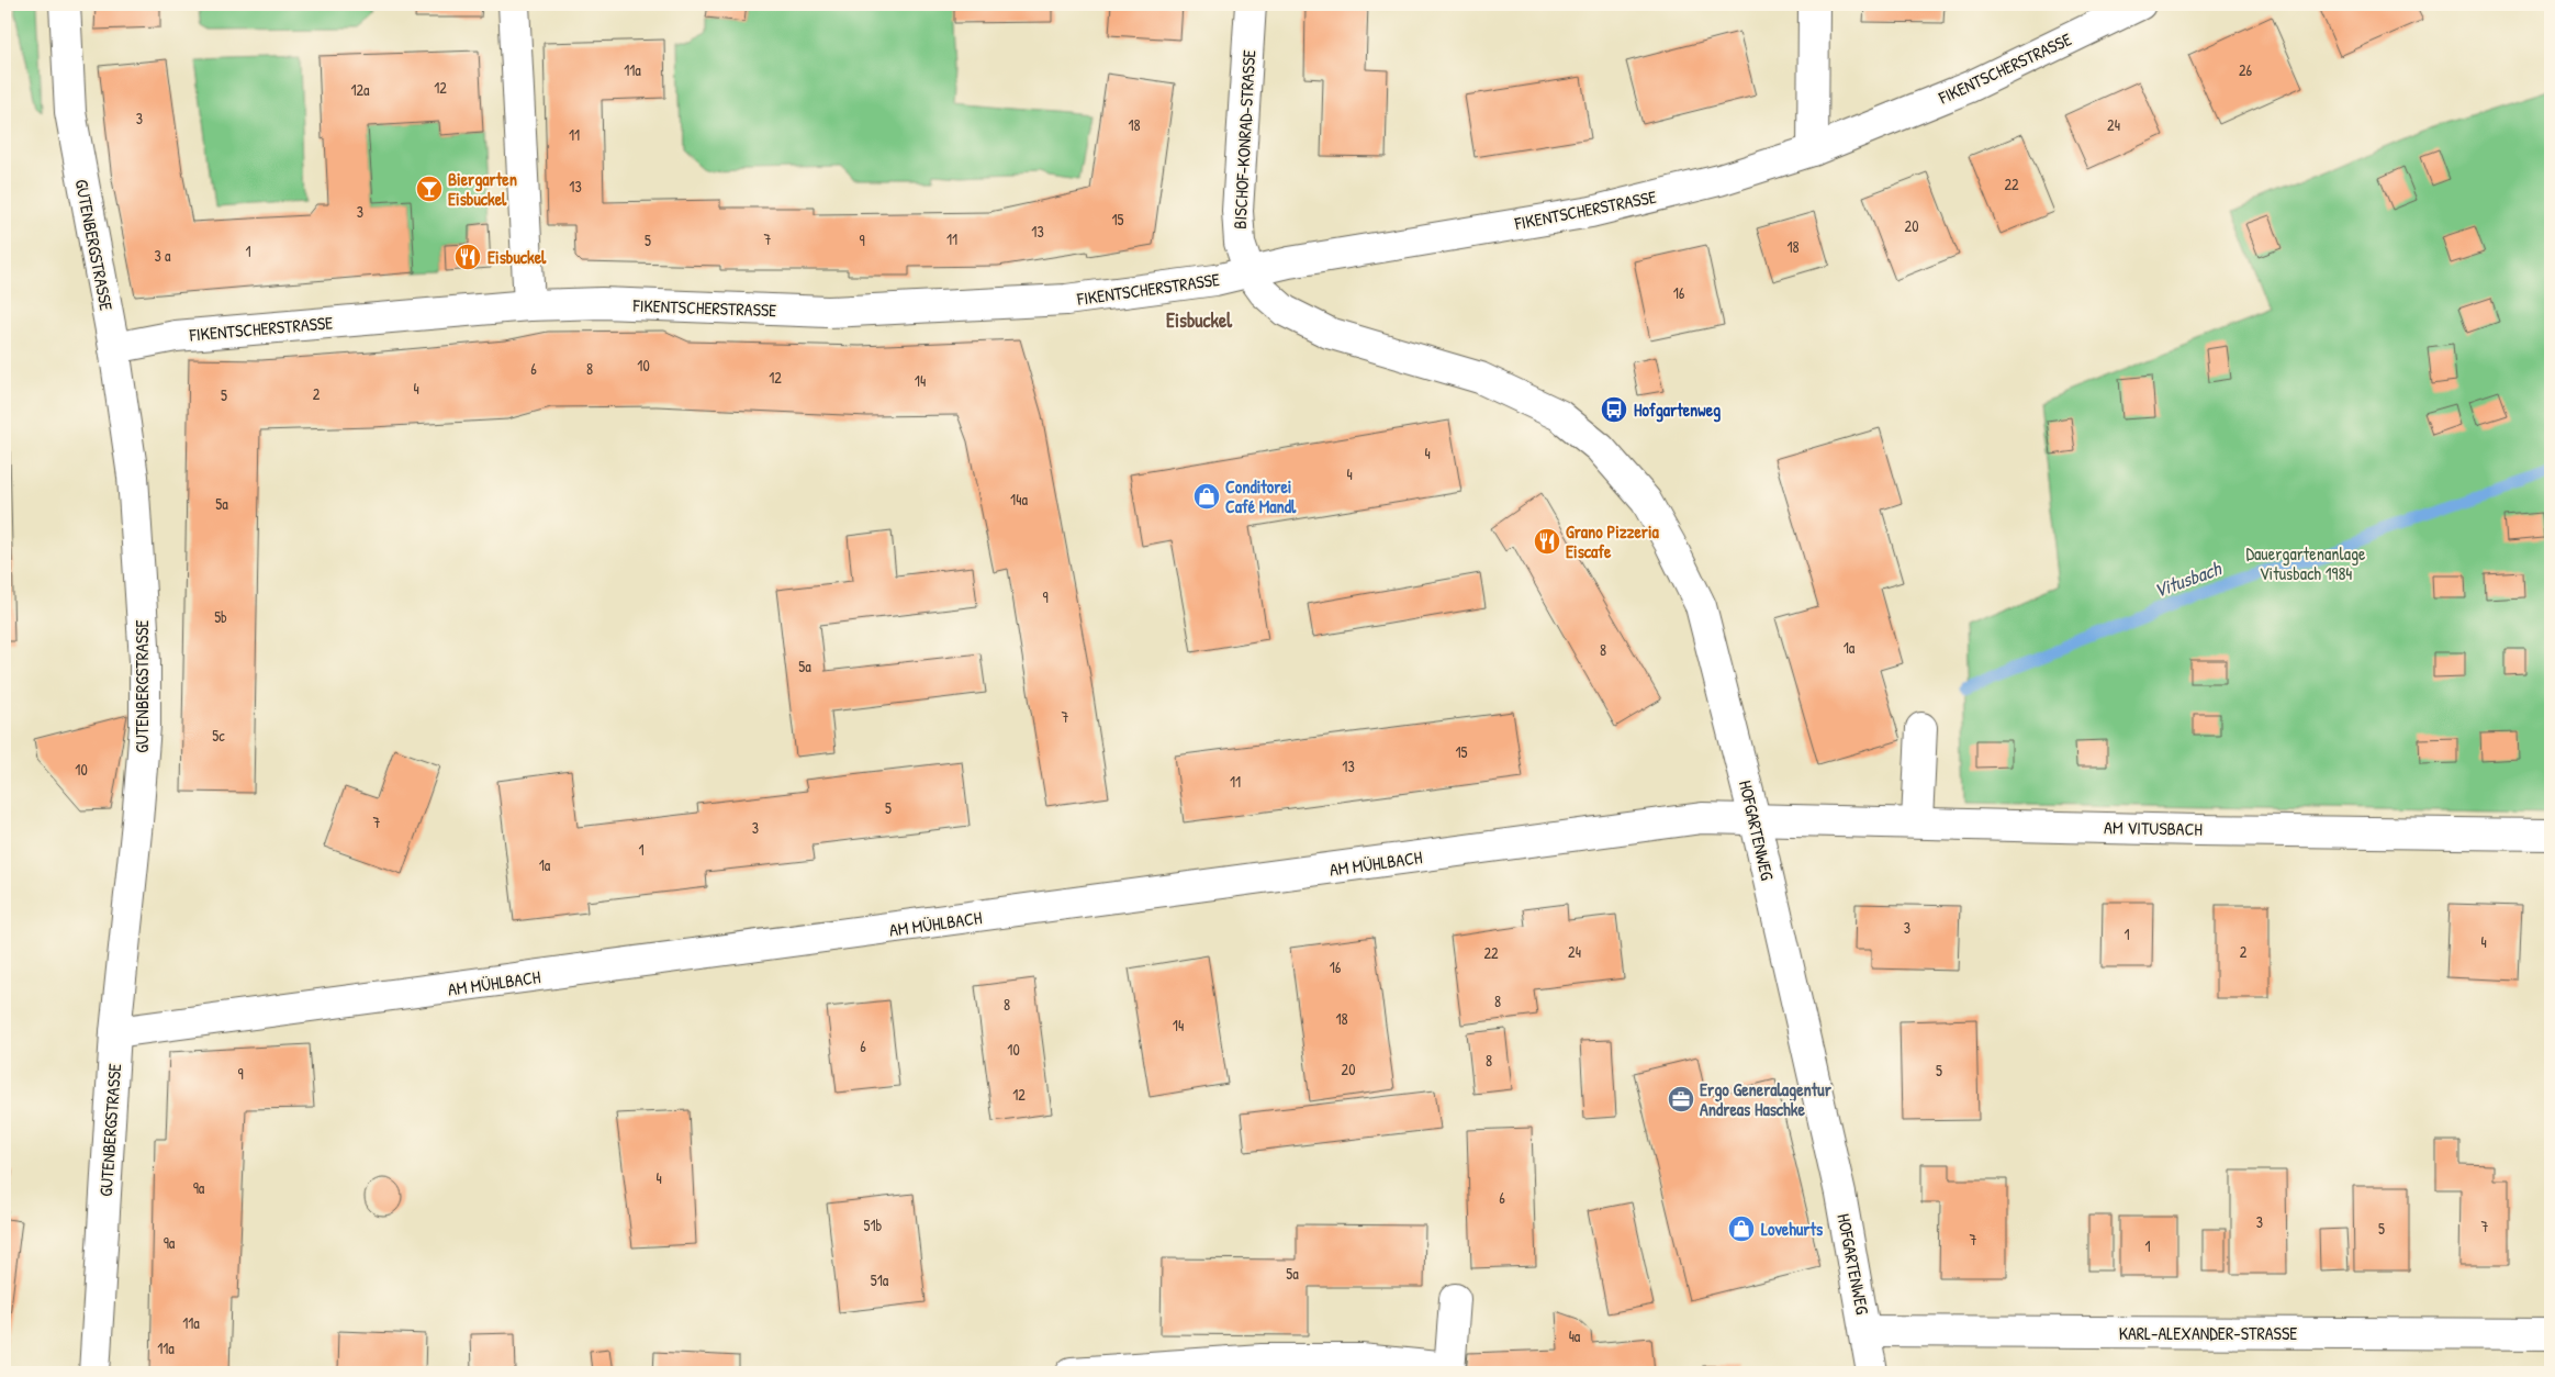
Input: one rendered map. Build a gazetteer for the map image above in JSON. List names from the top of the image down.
{
  "streets": {
    "street": [
      "FIKENTSCHERSTRASSE",
      "BISCHOF-KONRAD-STRASSE",
      "GUTENBERGSTRASSE",
      "AM VITUSBACH",
      "HOFGARTENWEG",
      "AM MÜHLBACH",
      "KARL-ALEXANDER-STRASSE"
    ]
  },
  "crossings": [
    ["FIKENTSCHERSTRASSE", "BISCHOF-KONRAD-STRASSE"],
    ["FIKENTSCHERSTRASSE", "GUTENBERGSTRASSE"],
    ["FIKENTSCHERSTRASSE", "HOFGARTENWEG"],
    ["BISCHOF-KONRAD-STRASSE", "HOFGARTENWEG"],
    ["GUTENBERGSTRASSE", "AM MÜHLBACH"],
    ["AM VITUSBACH", "HOFGARTENWEG"],
    ["AM VITUSBACH", "AM MÜHLBACH"],
    ["HOFGARTENWEG", "AM MÜHLBACH"],
    ["HOFGARTENWEG", "KARL-ALEXANDER-STRASSE"]
  ],
  "districts": ["Eisbuckel"],
  "water": ["Vitusbach"],
  "parks": ["Dauergartenanlage Vitusbach 1984"],
  "places": {
    "bar": ["Biergarten Eisbuckel"],
    "restaurant": ["Eisbuckel", "Grano Pizzeria Eiscafe"],
    "bus stop": ["Hofgartenweg"],
    "shop": ["Conditorei Café Mandl", "Lovehurts"],
    "office": ["Ergo Generalagentur Andreas Haschke"]
  },
  "house_numbers": [
    "11a",
    "26",
    "12",
    "12a",
    "3",
    "18",
    "24",
    "11",
    "22",
    "13",
    "3",
    "15",
    "20",
    "13",
    "7",
    "11",
    "5",
    "9",
    "18",
    "1",
    "3 a",
    "16",
    "10",
    "6",
    "8",
    "12",
    "14",
    "4",
    "2",
    "5",
    "4",
    "4",
    "14a",
    "5a",
    "9",
    "5b",
    "1a",
    "8",
    "5a",
    "7",
    "5c",
    "15",
    "13",
    "10",
    "11",
    "5",
    "7",
    "3",
    "1",
    "1a",
    "3",
    "1",
    "4",
    "24",
    "2",
    "22",
    "16",
    "8",
    "8",
    "18",
    "14",
    "6",
    "10",
    "8",
    "20",
    "5",
    "9",
    "12",
    "4",
    "9a",
    "6",
    "3",
    "51b",
    "7",
    "5",
    "7",
    "9a",
    "1",
    "5a",
    "51a",
    "11a",
    "4a",
    "11a"
  ]
}
